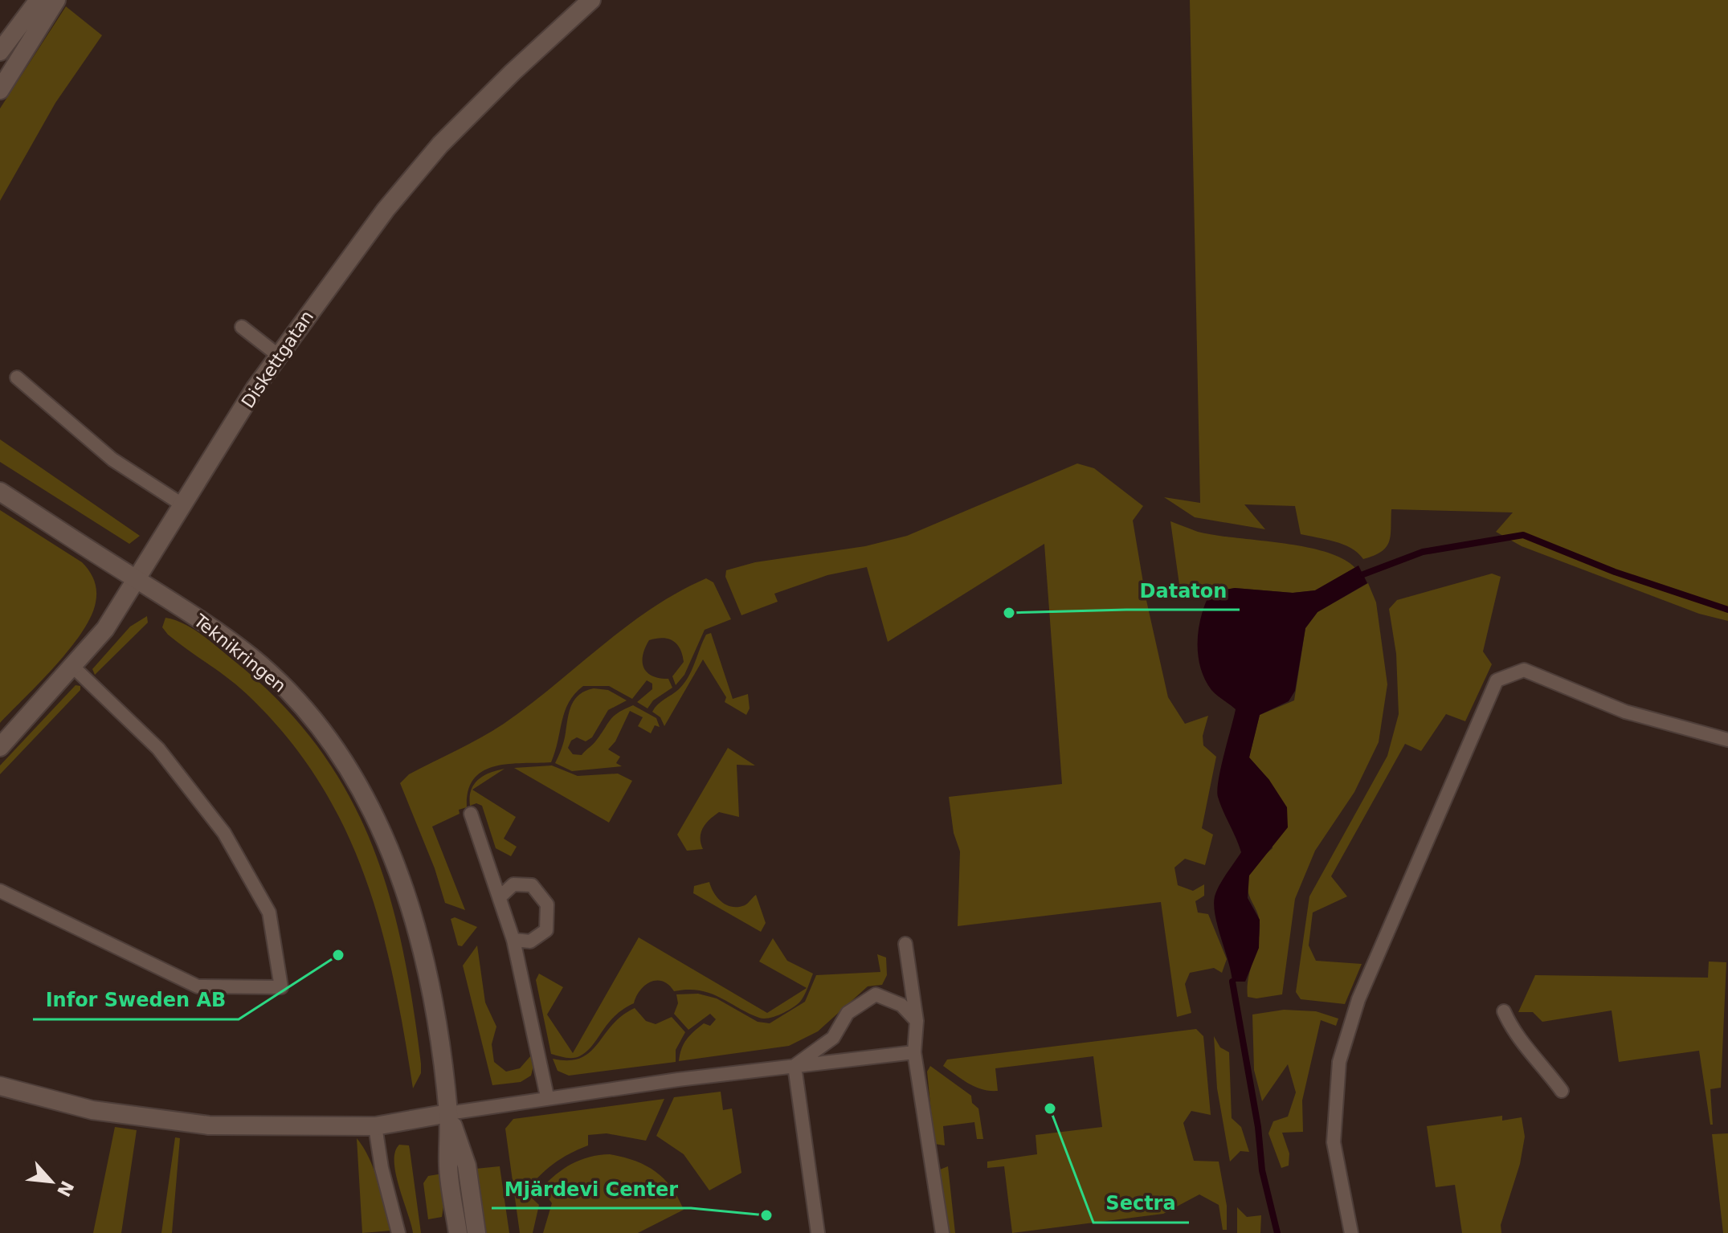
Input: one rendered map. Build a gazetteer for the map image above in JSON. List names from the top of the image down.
{
  "streets": {
    "street": ["Diskettgatan", "Teknikringen"]
  },
  "crossings": [
    ["Diskettgatan", "Teknikringen"]
  ],
  "places": [
    "Dataton",
    "Infor Sweden AB",
    "Sectra",
    "Mjärdevi Center"
  ],
  "north": "bottom right"
}
